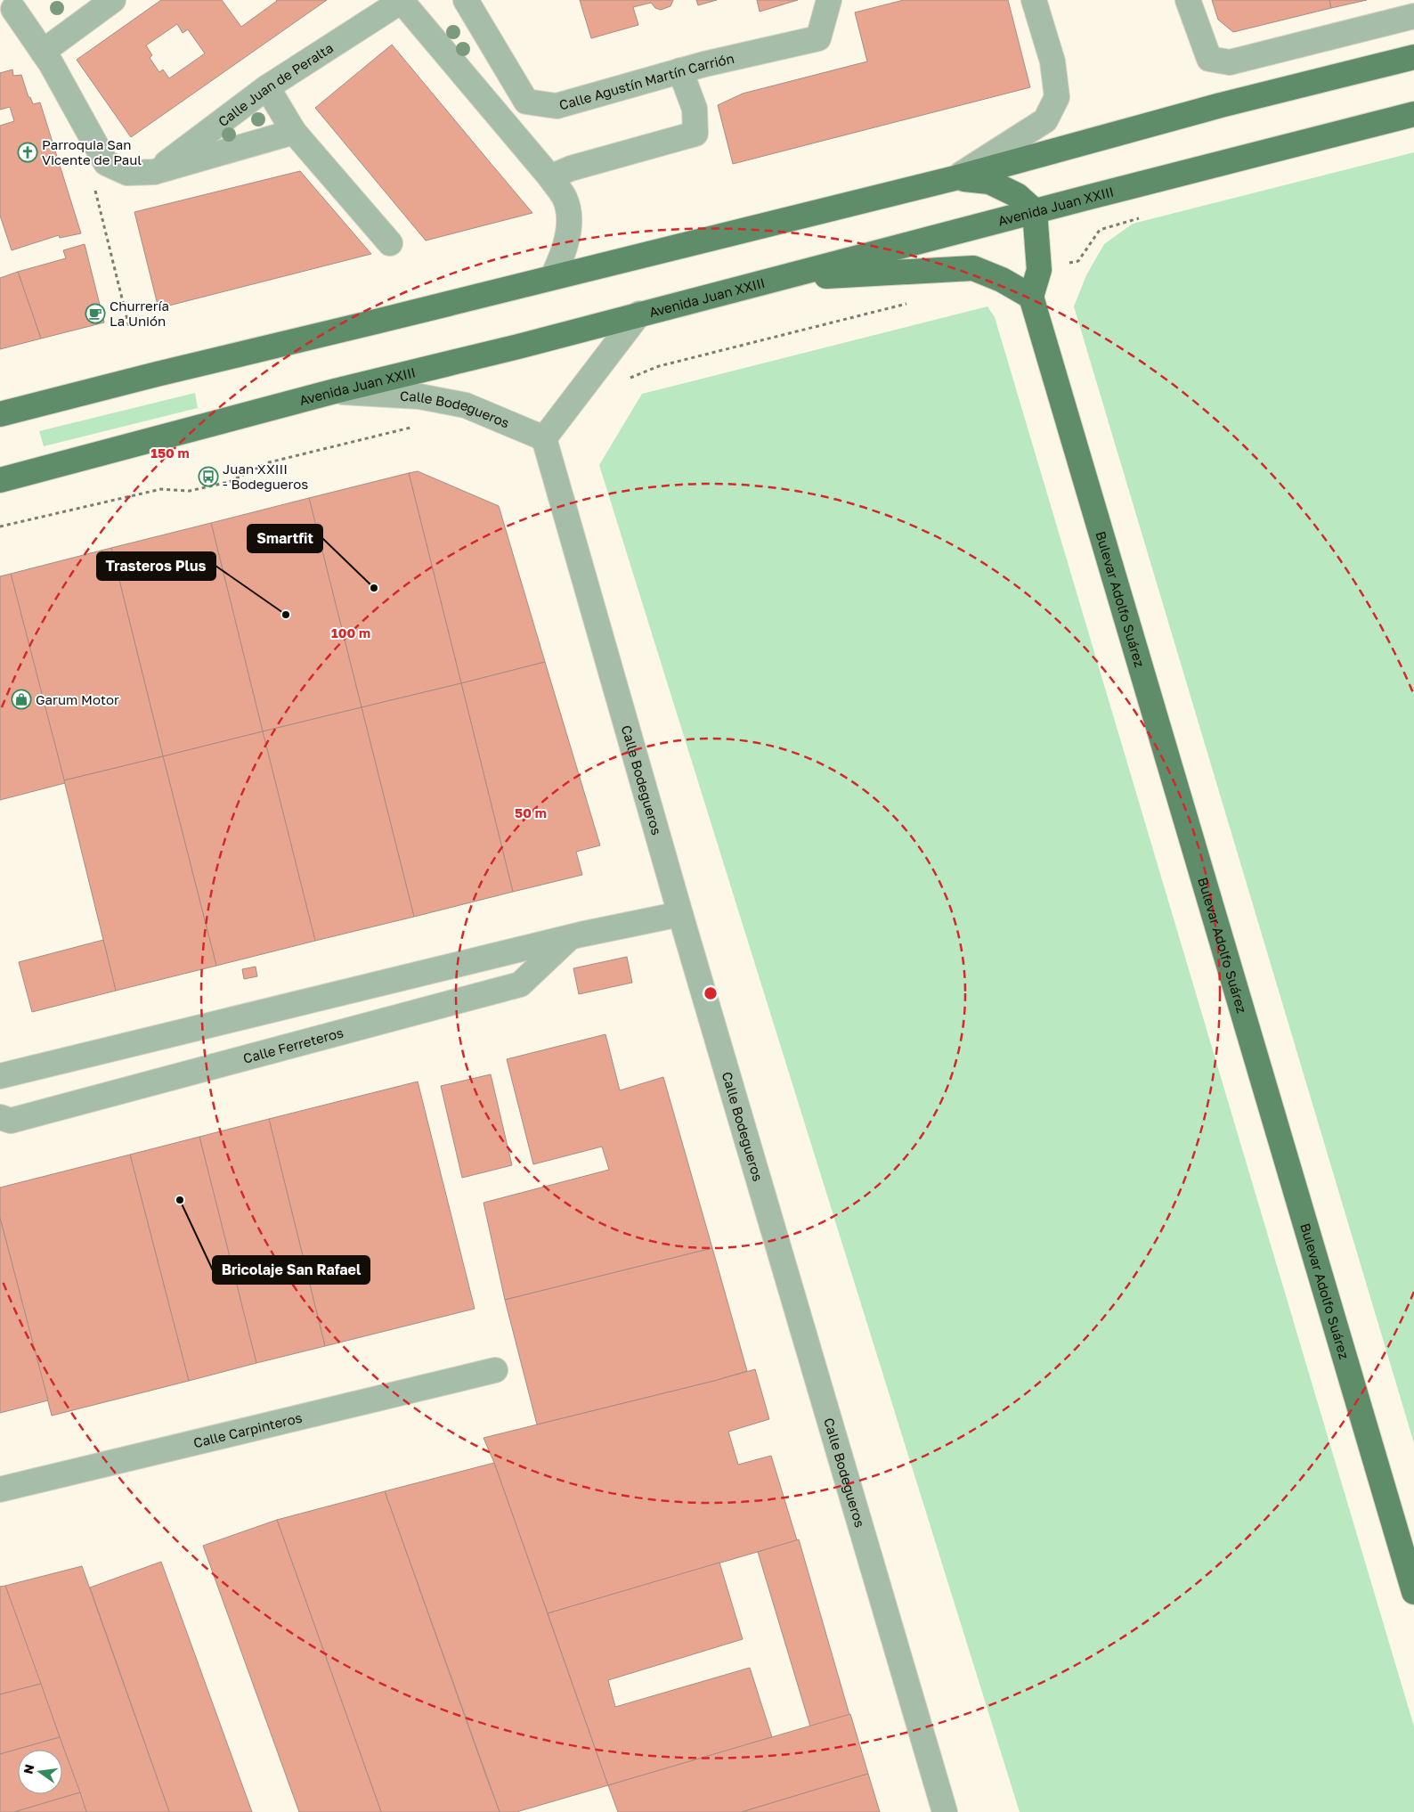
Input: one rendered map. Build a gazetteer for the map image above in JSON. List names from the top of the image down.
{
  "streets": {
    "main road": ["Avenida Juan XXIII", "Bulevar Adolfo Suárez"],
    "street": [
      "Calle Agustín Martín Carrión",
      "Calle Juan de Peralta",
      "Calle Bodegueros",
      "Calle Ferreteros",
      "Calle Carpinteros"
    ]
  },
  "crossings": [
    ["Avenida Juan XXIII", "Calle Bodegueros"]
  ],
  "places": {
    "church": ["Parroquia San Vicente de Paul"],
    "cafe": ["Churrería La Unión"],
    "bus stop": ["Juan XXIII - Bodegueros"],
    "other": ["Smartfit", "Trasteros Plus", "Bricolaje San Rafael"],
    "shop": ["Garum Motor"]
  },
  "north": "left",
  "rings": ["150 m", "100 m", "50 m"]
}
